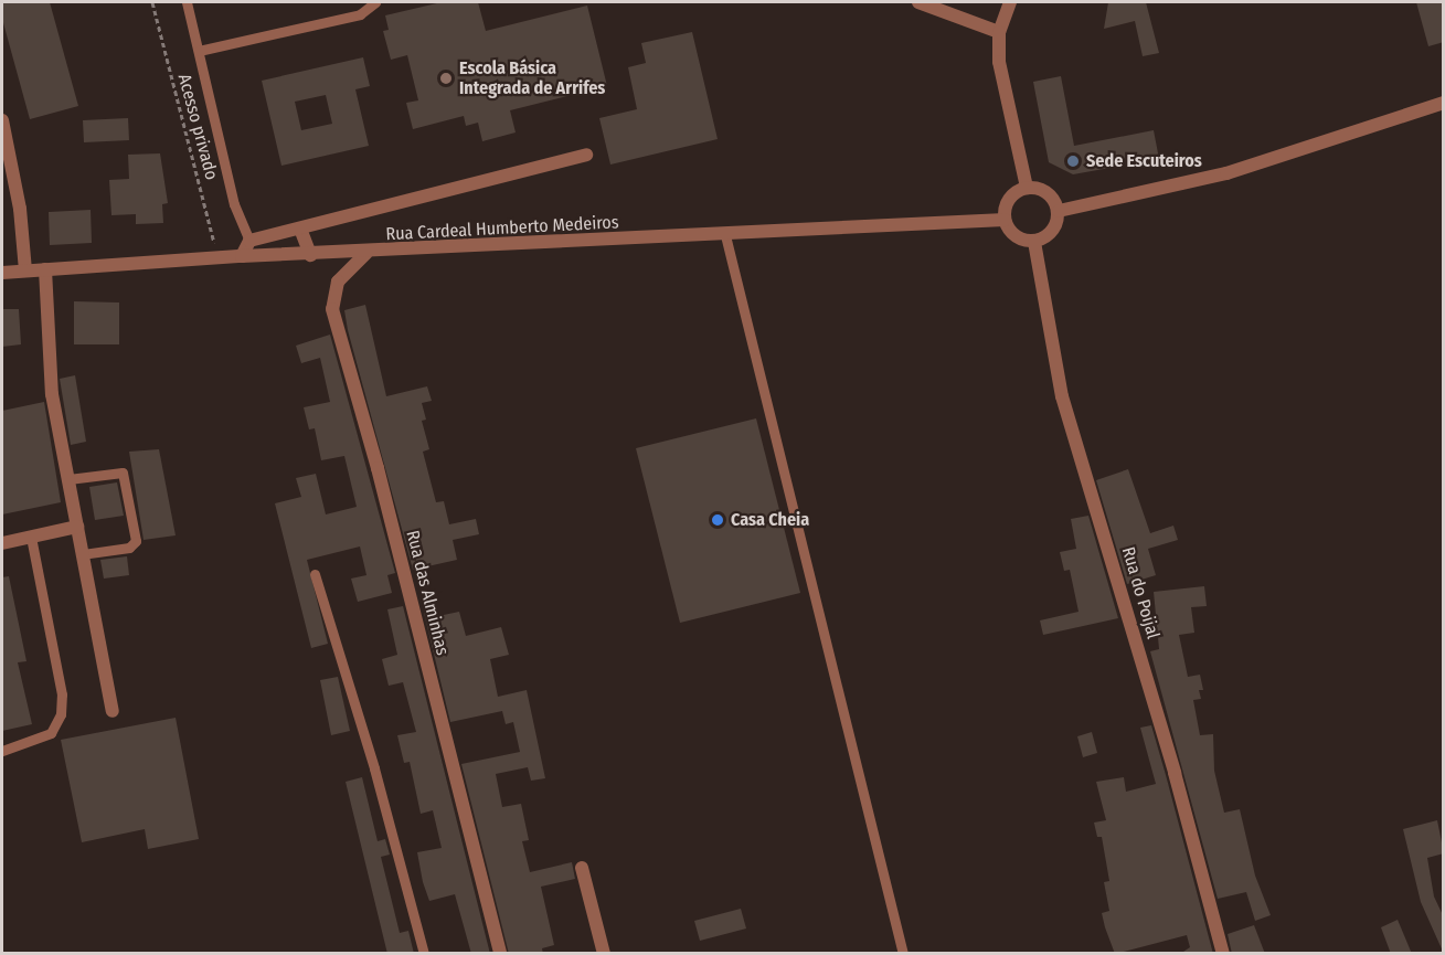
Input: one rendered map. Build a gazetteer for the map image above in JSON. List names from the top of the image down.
{
  "streets": {
    "street": ["Rua Cardeal Humberto Medeiros", "Rua das Alminhas", "Rua do Poijal"],
    "path": ["Acesso privado"]
  },
  "crossings": [
    ["Acesso privado", "Rua Cardeal Humberto Medeiros"],
    ["Rua Cardeal Humberto Medeiros", "Rua das Alminhas"],
    ["Rua Cardeal Humberto Medeiros", "Rua do Poijal"]
  ],
  "places": ["Escola Básica Integrada de Arrifes", "Sede Escuteiros", "Casa Cheia"]
}
